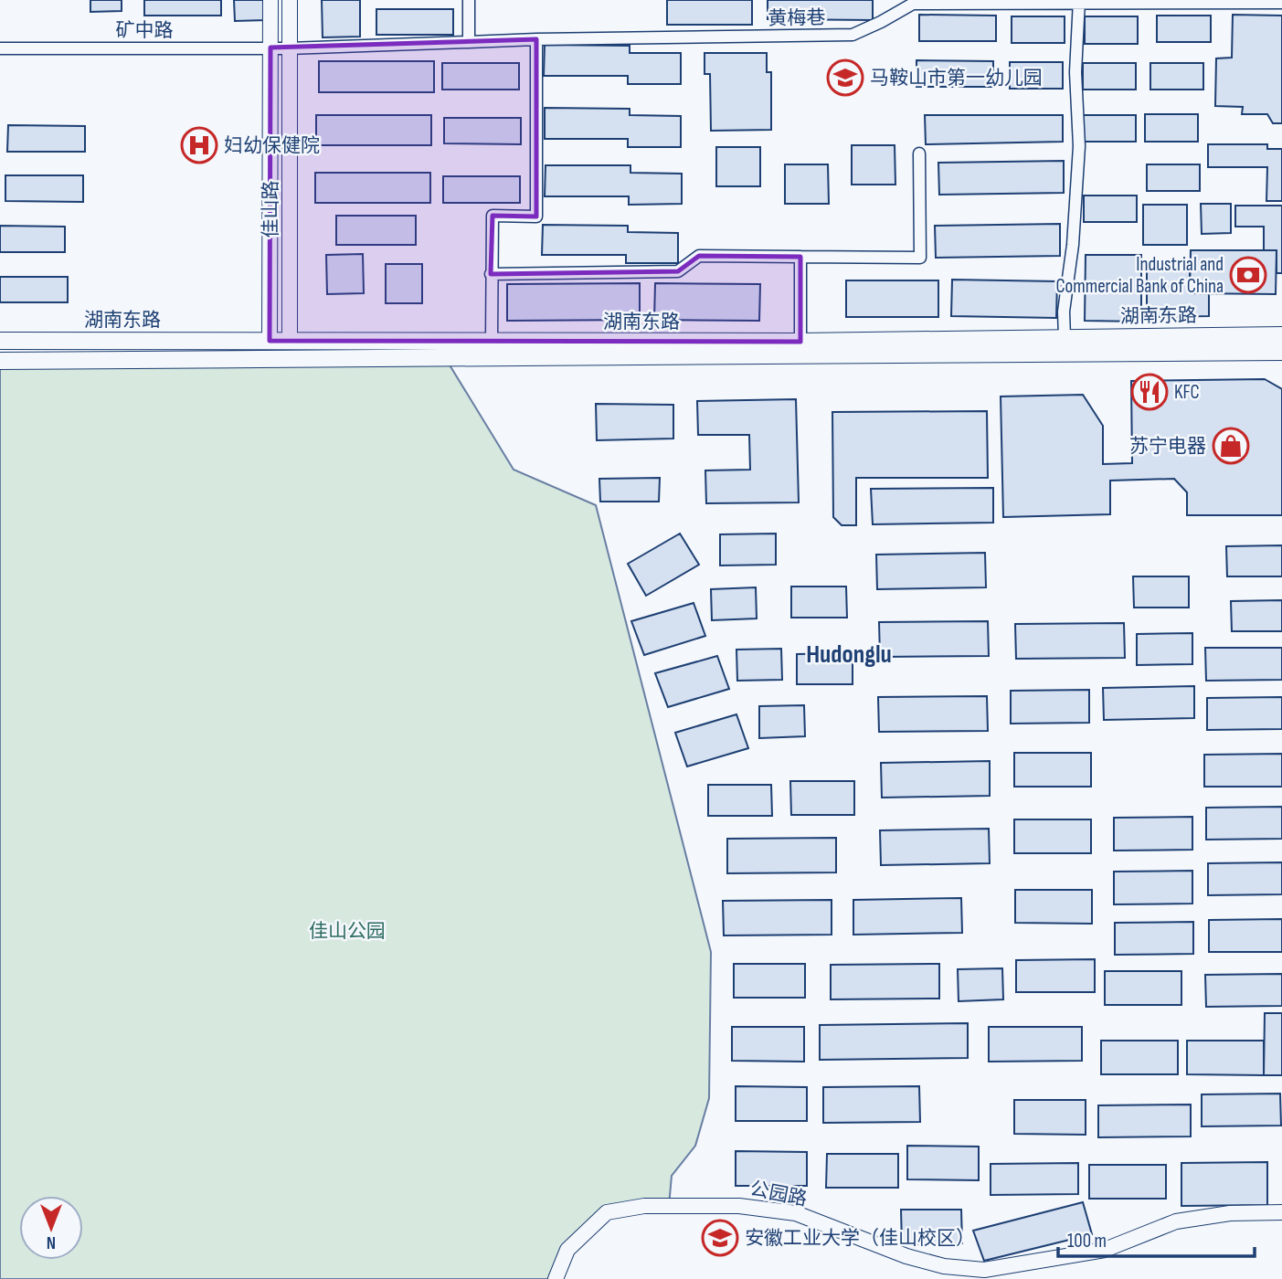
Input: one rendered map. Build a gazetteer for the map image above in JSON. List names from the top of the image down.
{
  "streets": {
    "main road": ["湖南东路"],
    "street": [
      "黄梅巷",
      "矿中路",
      "佳山路",
      "公园路"
    ]
  },
  "crossings": [
    ["矿中路", "佳山路"],
    ["佳山路", "湖南东路"]
  ],
  "districts": ["Hudonglu"],
  "parks": ["佳山公园"],
  "places": {
    "school or university": ["马鞍山市第一幼儿园", "安徽工业大学（佳山校区）"],
    "hospital": ["妇幼保健院"],
    "bank": ["Industrial and Commercial Bank of China"],
    "restaurant": ["KFC"],
    "shop": ["苏宁电器"]
  },
  "scale_bar": "100 m",
  "north": "bottom"
}
